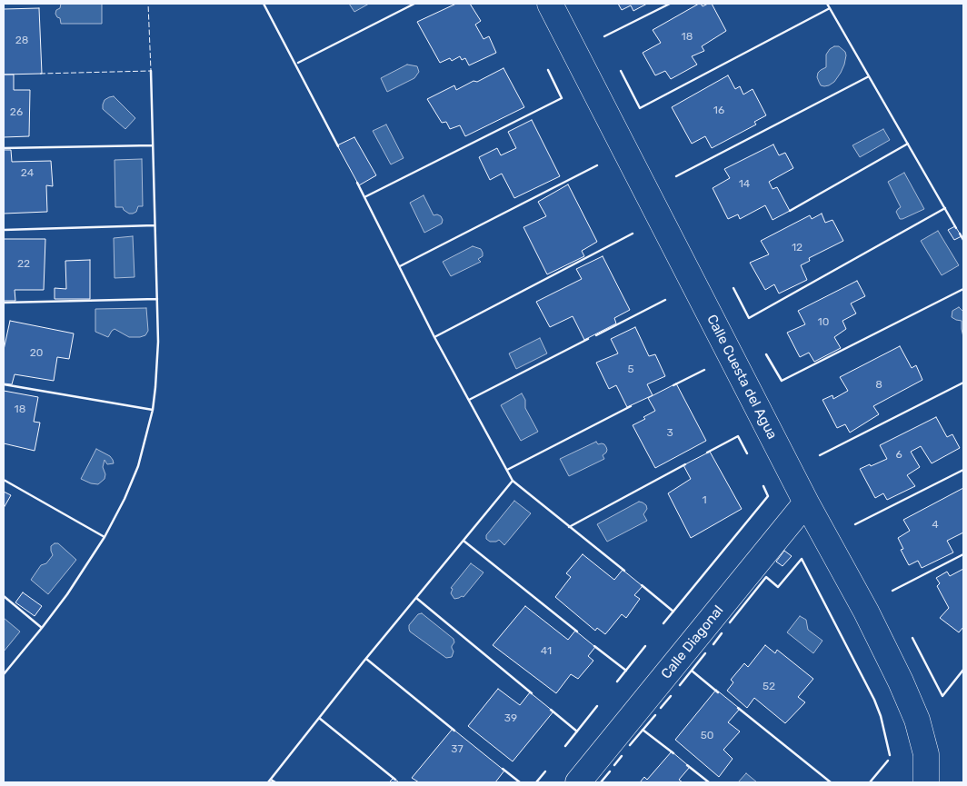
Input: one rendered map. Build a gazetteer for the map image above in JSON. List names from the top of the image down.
{
  "streets": {
    "street": ["Calle Cuesta del Agua", "Calle Diagonal"]
  },
  "crossings": [
    ["Calle Cuesta del Agua", "Calle Diagonal"]
  ],
  "house_numbers": [
    "18",
    "28",
    "16",
    "26",
    "24",
    "14",
    "12",
    "22",
    "10",
    "20",
    "5",
    "8",
    "18",
    "3",
    "6",
    "1",
    "4",
    "41",
    "52",
    "39",
    "50",
    "37"
  ]
}
